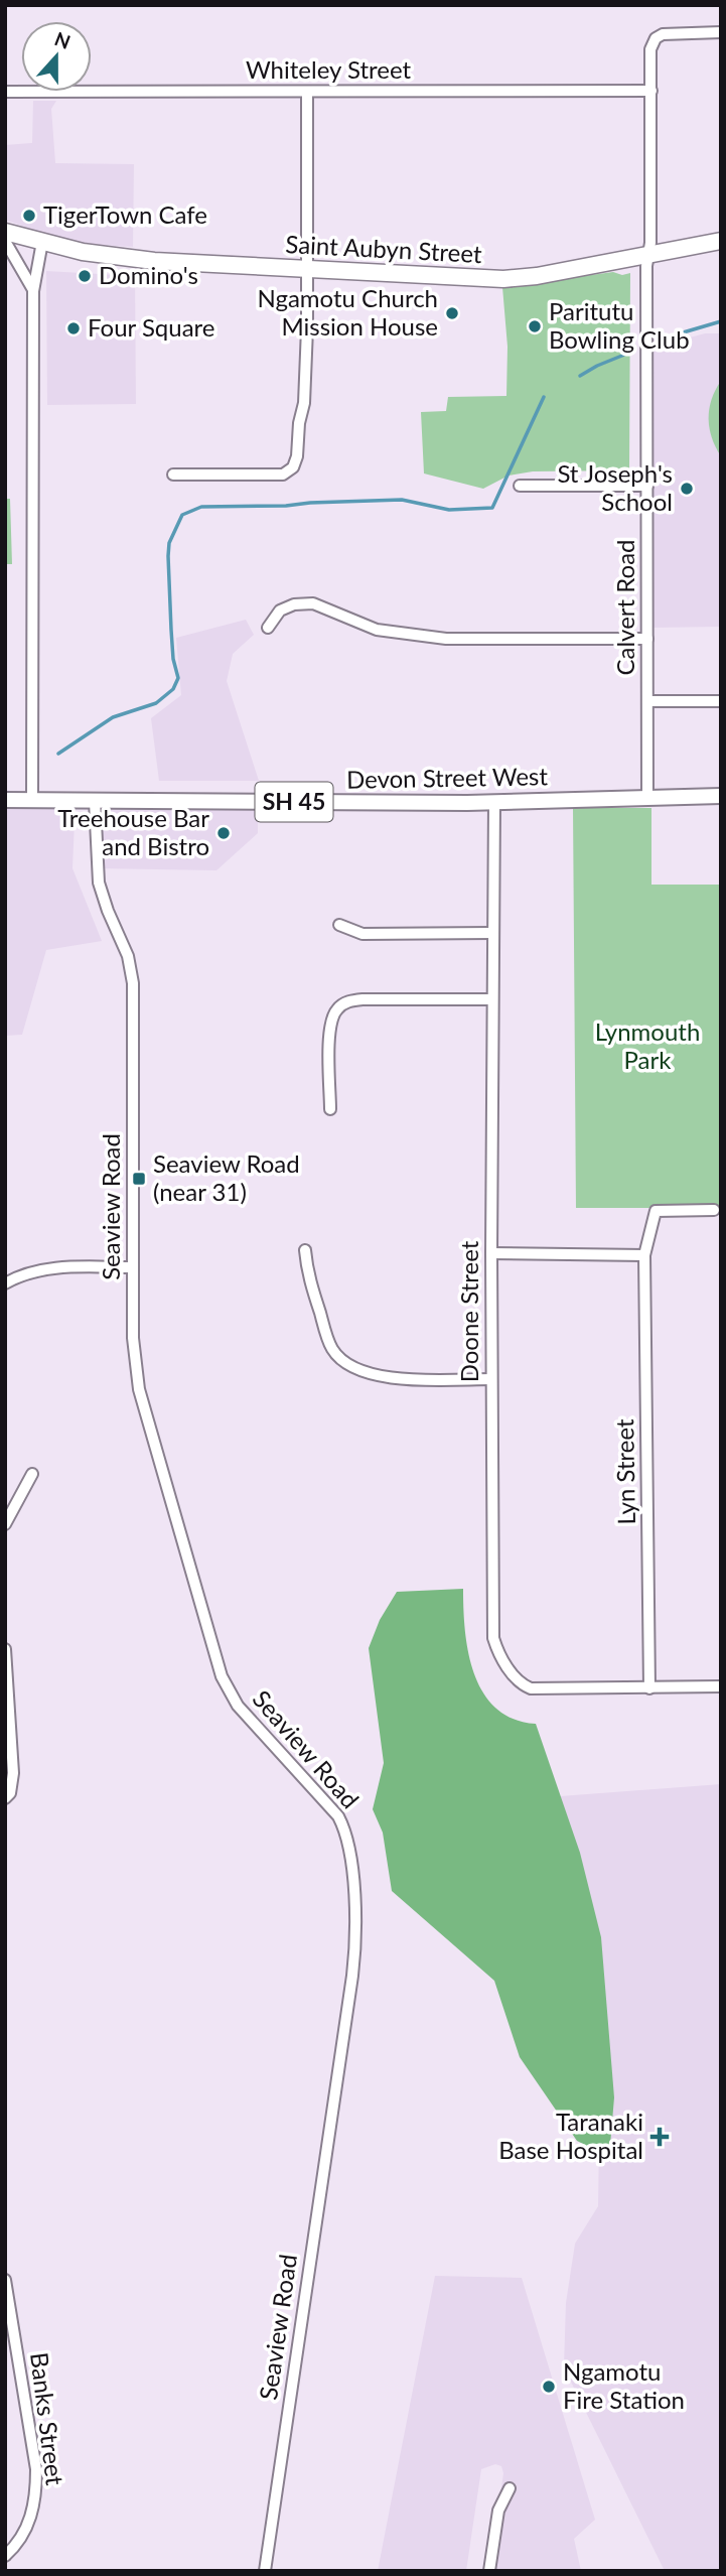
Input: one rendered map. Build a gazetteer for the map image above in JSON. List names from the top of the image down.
{
  "streets": {
    "highway": ["Saint Aubyn Street"],
    "main road": ["Devon Street West", "SH 45"],
    "street": [
      "Whiteley Street",
      "Calvert Road",
      "Seaview Road",
      "Doone Street",
      "Lyn Street",
      "Banks Street"
    ]
  },
  "crossings": [
    ["Whiteley Street", "Calvert Road"],
    ["Saint Aubyn Street", "Calvert Road"],
    ["Calvert Road", "Devon Street West"],
    ["Devon Street West", "Seaview Road"],
    ["Devon Street West", "Doone Street"],
    ["Doone Street", "Lyn Street"]
  ],
  "parks": ["Lynmouth Park"],
  "places": {
    "other": [
      "TigerTown Cafe",
      "Domino's",
      "Ngamotu Church Mission House",
      "Paritutu Bowling Club",
      "Four Square",
      "St Joseph's School",
      "Treehouse Bar and Bistro",
      "Ngamotu Fire Station"
    ],
    "transit": ["Seaview Road (near 31)"],
    "health": ["Taranaki Base Hospital"]
  },
  "north": "top"
}
